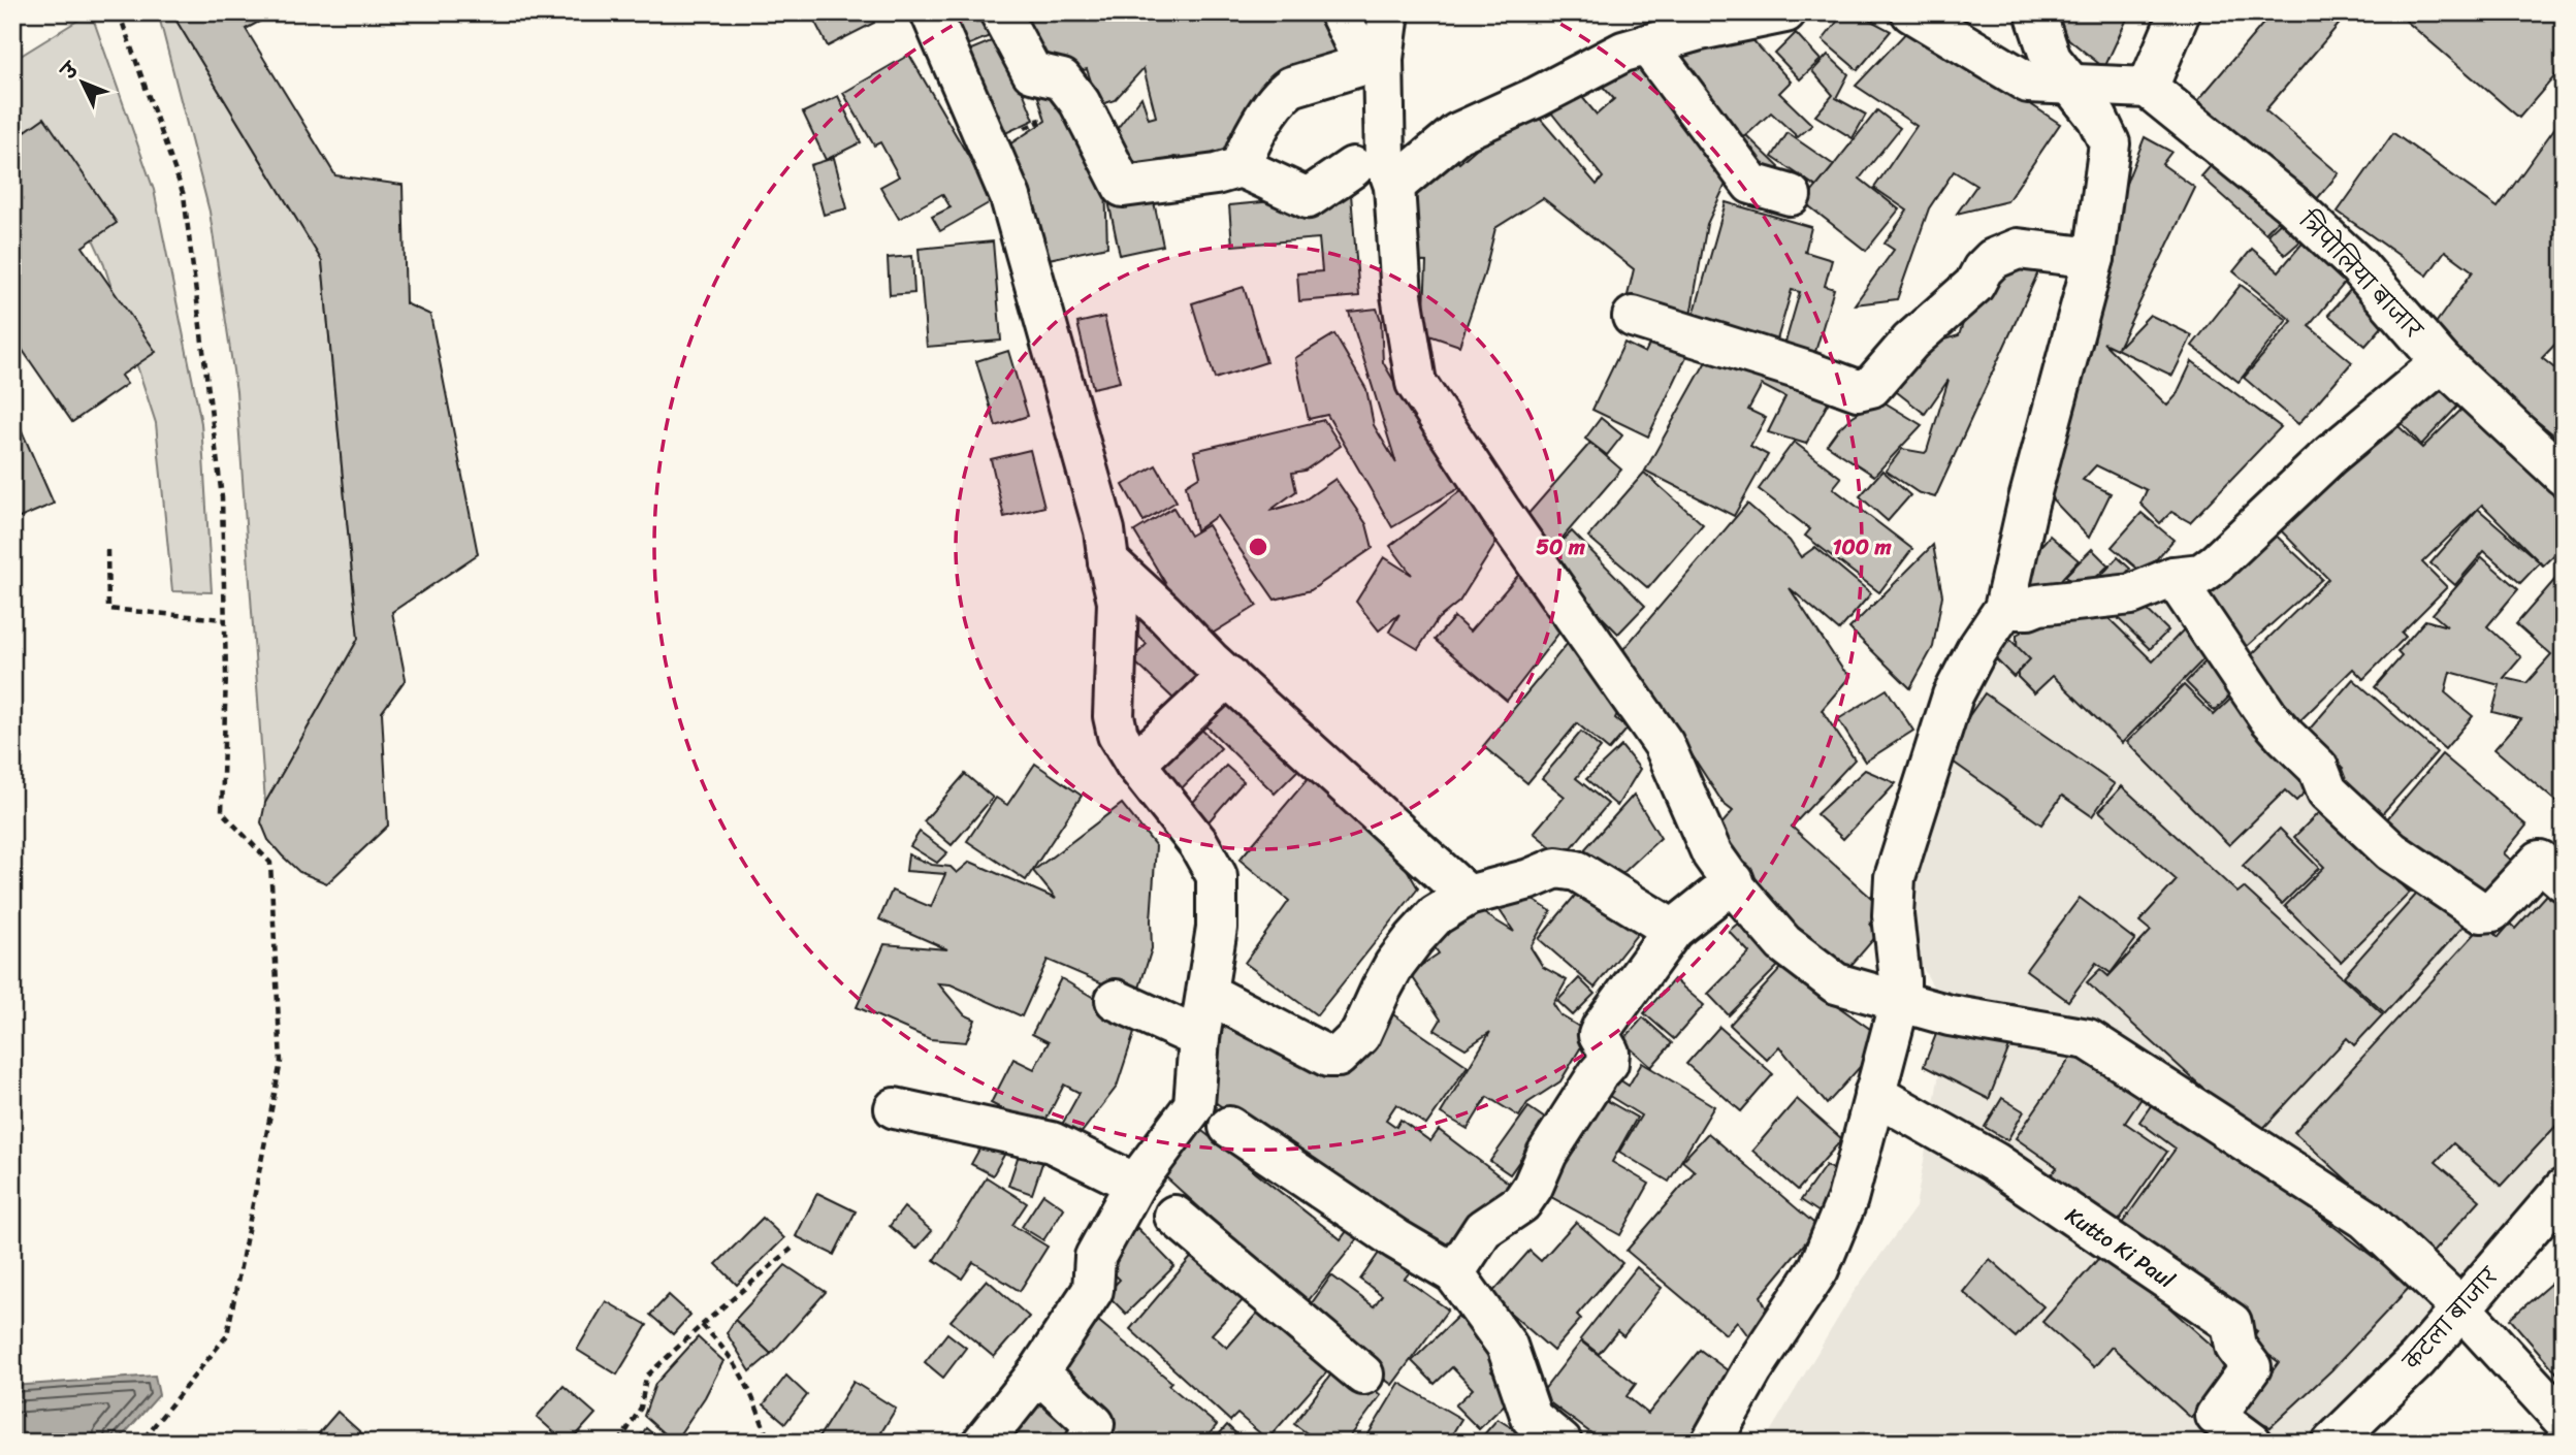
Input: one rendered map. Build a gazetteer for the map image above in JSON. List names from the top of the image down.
{
  "streets": {
    "street": ["त्रिपोलिया बाजार", "Kutto Ki Paul", "कटला बाजार"]
  },
  "north": "top left",
  "rings": ["50 m", "100 m"]
}
